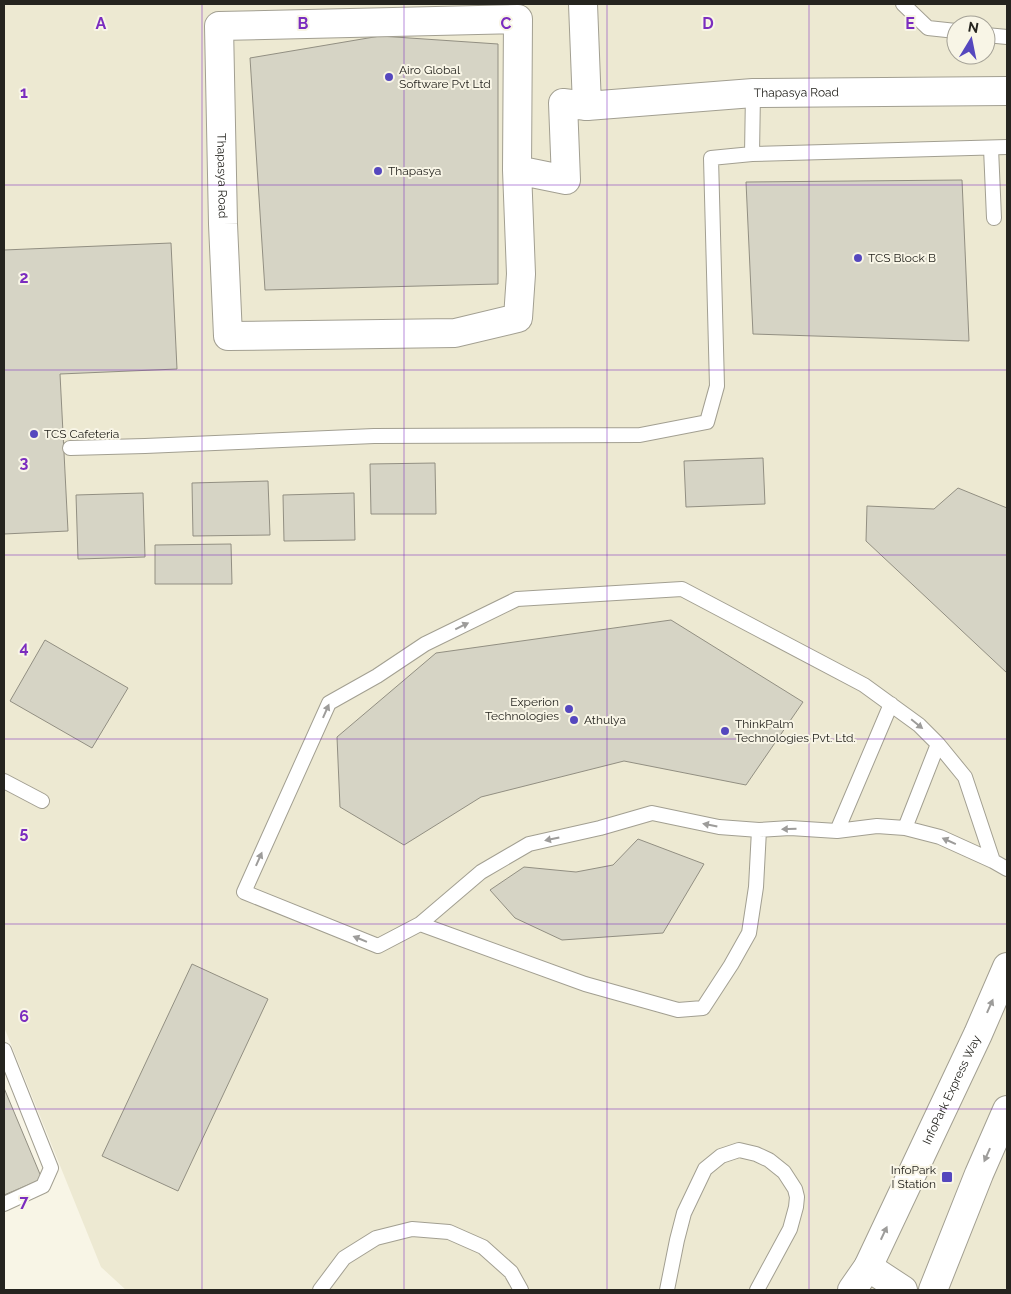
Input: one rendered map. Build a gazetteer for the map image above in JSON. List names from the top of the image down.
{
  "streets": {
    "street": ["Thapasya Road", "InfoPark Express Way"]
  },
  "places": {
    "other": [
      "Airo Global Software Pvt Ltd",
      "Thapasya",
      "TCS Block B",
      "TCS Cafeteria",
      "Experion Technologies",
      "Athulya",
      "ThinkPalm Technologies Pvt. Ltd."
    ],
    "transit": ["InfoPark I Station"]
  },
  "north": "top",
  "grid": {
    "columns": [
      "A",
      "B",
      "C",
      "D",
      "E"
    ],
    "rows": [
      "1",
      "2",
      "3",
      "4",
      "5",
      "6",
      "7"
    ]
  }
}
